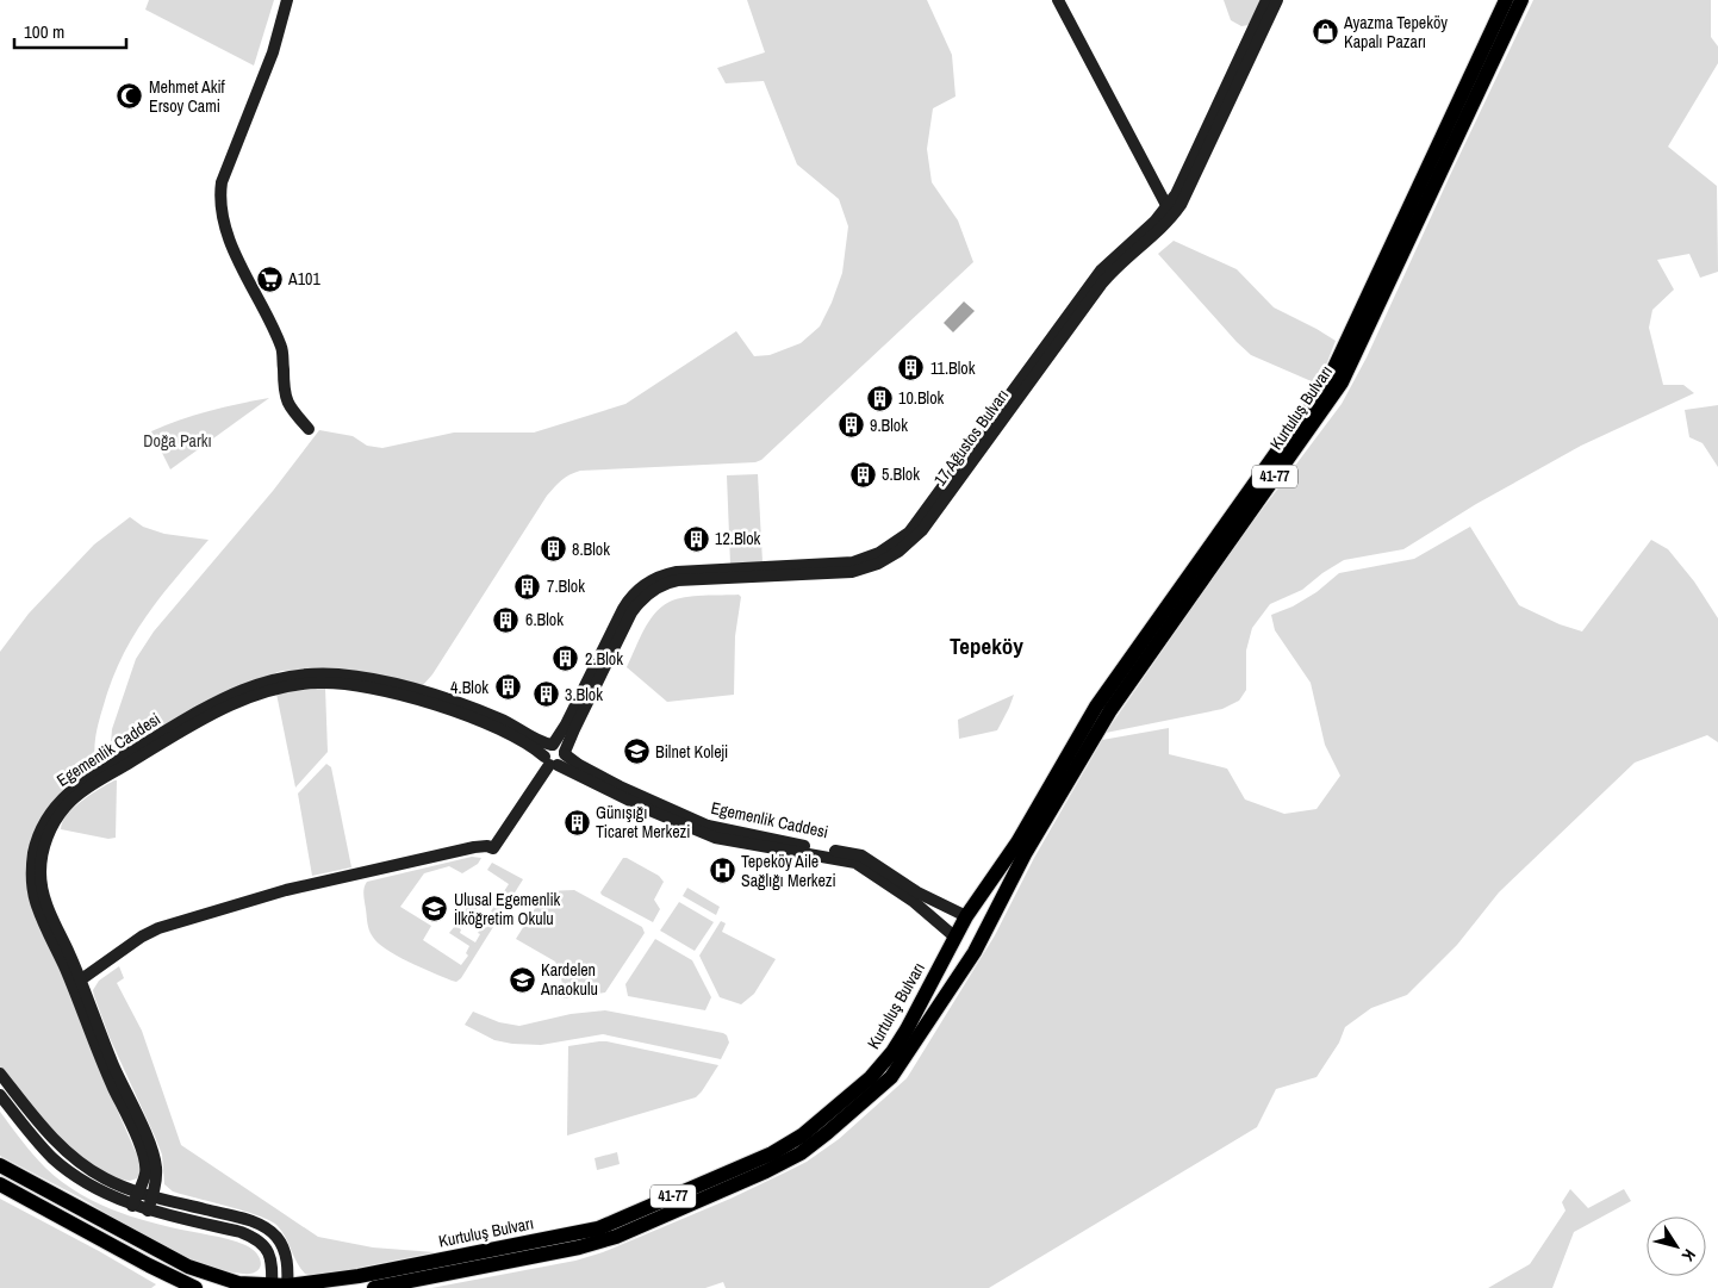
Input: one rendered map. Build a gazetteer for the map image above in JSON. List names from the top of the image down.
{
  "streets": {
    "highway": ["Kurtuluş Bulvarı", "41-77"],
    "main road": ["17 Ağustos Bulvarı", "Egemenlik Caddesi"]
  },
  "crossings": [
    ["Kurtuluş Bulvarı", "Egemenlik Caddesi"],
    ["17 Ağustos Bulvarı", "Egemenlik Caddesi"]
  ],
  "districts": ["Tepeköy"],
  "parks": ["Doğa Parkı"],
  "places": {
    "shop": ["Ayazma Tepeköy Kapalı Pazarı"],
    "mosque": ["Mehmet Akif Ersoy Cami"],
    "supermarket": ["A101"],
    "building": [
      "11.Blok",
      "10.Blok",
      "9.Blok",
      "5.Blok",
      "12.Blok",
      "8.Blok",
      "7.Blok",
      "6.Blok",
      "2.Blok",
      "4.Blok",
      "3.Blok",
      "Günışığı Ticaret Merkezi"
    ],
    "school or university": ["Bilnet Koleji", "Ulusal Egemenlik İlköğretim Okulu", "Kardelen Anaokulu"],
    "hospital": ["Tepeköy Aile Sağlığı Merkezi"]
  },
  "scale_bar": "100 m",
  "north": "bottom right"
}
